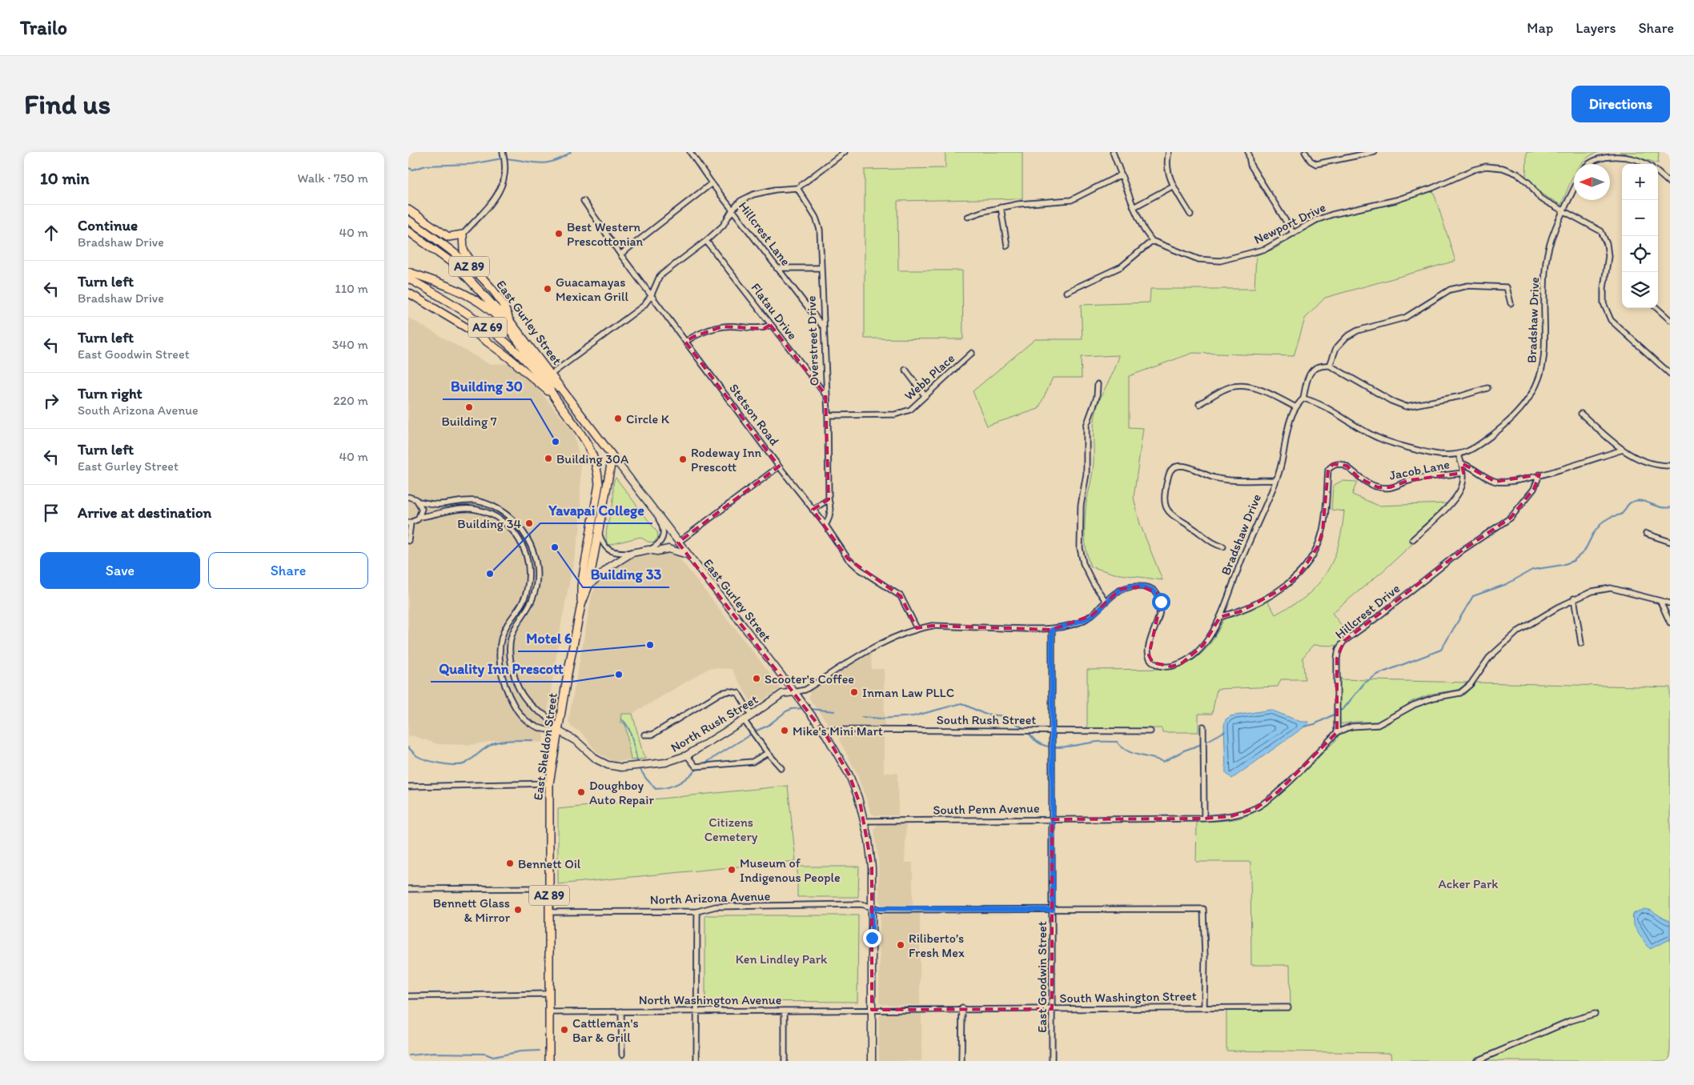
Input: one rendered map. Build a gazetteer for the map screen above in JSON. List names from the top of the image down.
{
  "streets": {
    "main road": [
      "AZ 89",
      "East Gurley Street",
      "AZ 69",
      "North Rush Street",
      "East Sheldon Street"
    ],
    "street": [
      "Newport Drive",
      "Hillcrest Lane",
      "Flatau Drive",
      "Bradshaw Drive",
      "Overstreet Drive",
      "Webb Place",
      "Stetson Road",
      "Jacob Lane",
      "Hillcrest Drive",
      "South Rush Street",
      "South Penn Avenue",
      "North Arizona Avenue",
      "East Goodwin Street",
      "South Washington Street",
      "North Washington Avenue"
    ]
  },
  "crossings": [
    ["Newport Drive", "Bradshaw Drive"],
    ["Hillcrest Lane", "Overstreet Drive"],
    ["AZ 89", "AZ 69"],
    ["AZ 89", "East Sheldon Street"],
    ["Flatau Drive", "Overstreet Drive"],
    ["Bradshaw Drive", "East Gurley Street"],
    ["Bradshaw Drive", "Stetson Road"],
    ["Bradshaw Drive", "Jacob Lane"],
    ["Bradshaw Drive", "North Rush Street"],
    ["Bradshaw Drive", "East Goodwin Street"],
    ["East Gurley Street", "South Rush Street"],
    ["East Gurley Street", "North Rush Street"],
    ["East Gurley Street", "East Sheldon Street"],
    ["East Gurley Street", "South Penn Avenue"],
    ["East Gurley Street", "North Arizona Avenue"],
    ["East Gurley Street", "South Washington Street"],
    ["East Gurley Street", "North Washington Avenue"],
    ["AZ 69", "East Sheldon Street"],
    ["Overstreet Drive", "Webb Place"],
    ["Overstreet Drive", "Stetson Road"],
    ["South Rush Street", "East Goodwin Street"],
    ["North Rush Street", "East Sheldon Street"],
    ["East Sheldon Street", "North Arizona Avenue"],
    ["East Sheldon Street", "North Washington Avenue"],
    ["South Penn Avenue", "East Goodwin Street"],
    ["North Arizona Avenue", "East Goodwin Street"],
    ["North Arizona Avenue", "South Washington Street"],
    ["East Goodwin Street", "South Washington Street"],
    ["South Washington Street", "North Washington Avenue"]
  ],
  "parks": ["Citizens Cemetery", "Acker Park", "Ken Lindley Park"],
  "places": [
    "Best Western Prescottonian",
    "Guacamayas Mexican Grill",
    "Building 7",
    "Circle K",
    "Building 30",
    "Building 30A",
    "Rodeway Inn Prescott",
    "Building 34",
    "Building 33",
    "Yavapai College",
    "Motel 6",
    "Quality Inn Prescott",
    "Scooter's Coffee",
    "Inman Law PLLC",
    "Mike's Mini Mart",
    "Doughboy Auto Repair",
    "Bennett Oil",
    "Museum of Indigenous People",
    "Bennett Glass & Mirror",
    "Riliberto’s Fresh Mex",
    "Cattleman's Bar & Grill"
  ],
  "north": "left",
  "page": {
    "header": "Trailo",
    "nav": ["Map", "Layers", "Share"],
    "buttons": [
      "Directions",
      ["Save", "Share"]
    ],
    "title": "Find us",
    "heading": ["10 min", "Walk · 750 m"],
    "map_buttons": ["+", "−"],
    "list": [
      ["Continue", "Bradshaw Drive", "40 m"],
      ["Turn left", "Bradshaw Drive", "110 m"],
      ["Turn left", "East Goodwin Street", "340 m"],
      ["Turn right", "South Arizona Avenue", "220 m"],
      ["Turn left", "East Gurley Street", "40 m"],
      "Arrive at destination"
    ]
  }
}
